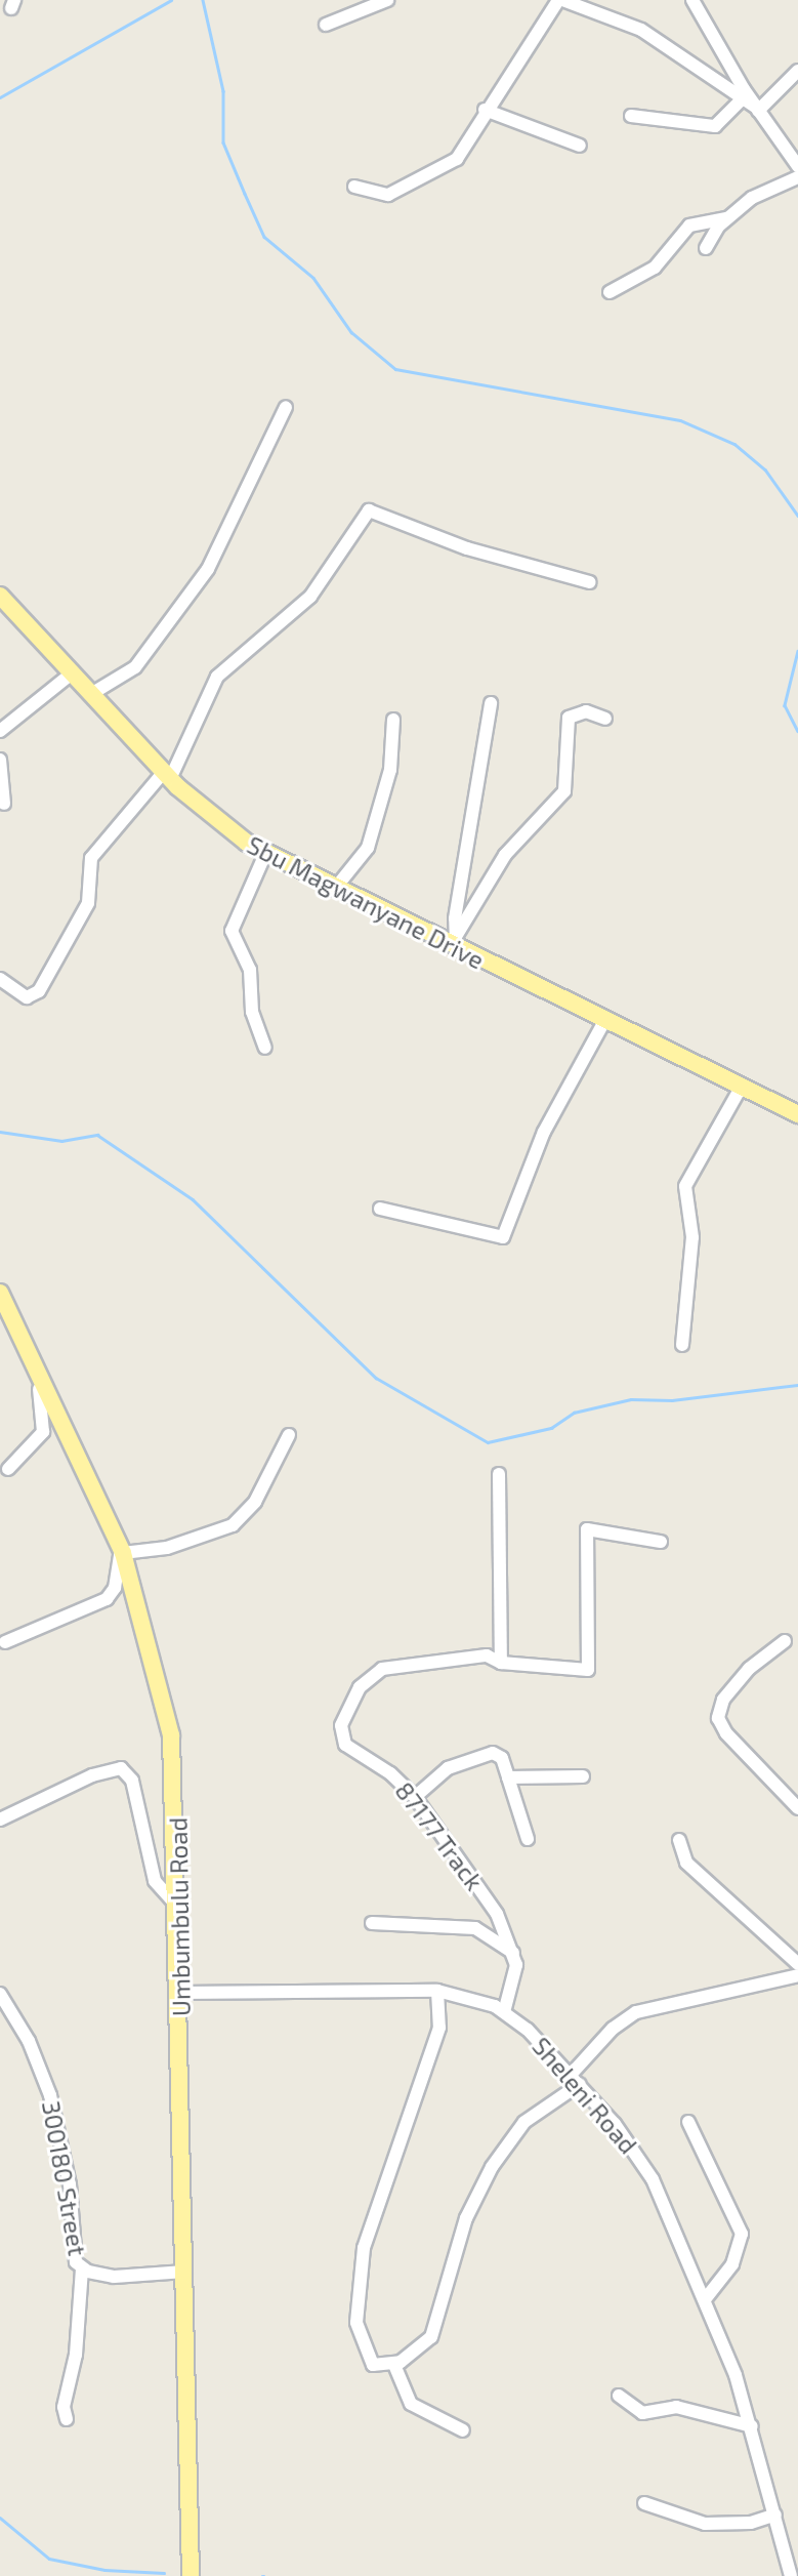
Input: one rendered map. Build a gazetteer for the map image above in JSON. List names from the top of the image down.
{
  "streets": {
    "main road": ["Sbu Magwanyane Drive", "Umbumbulu Road"],
    "street": ["87177 Track", "Sheleni Road", "300180 Street"]
  },
  "crossings": [
    ["Umbumbulu Road", "Sheleni Road"],
    ["Umbumbulu Road", "300180 Street"]
  ]
}
